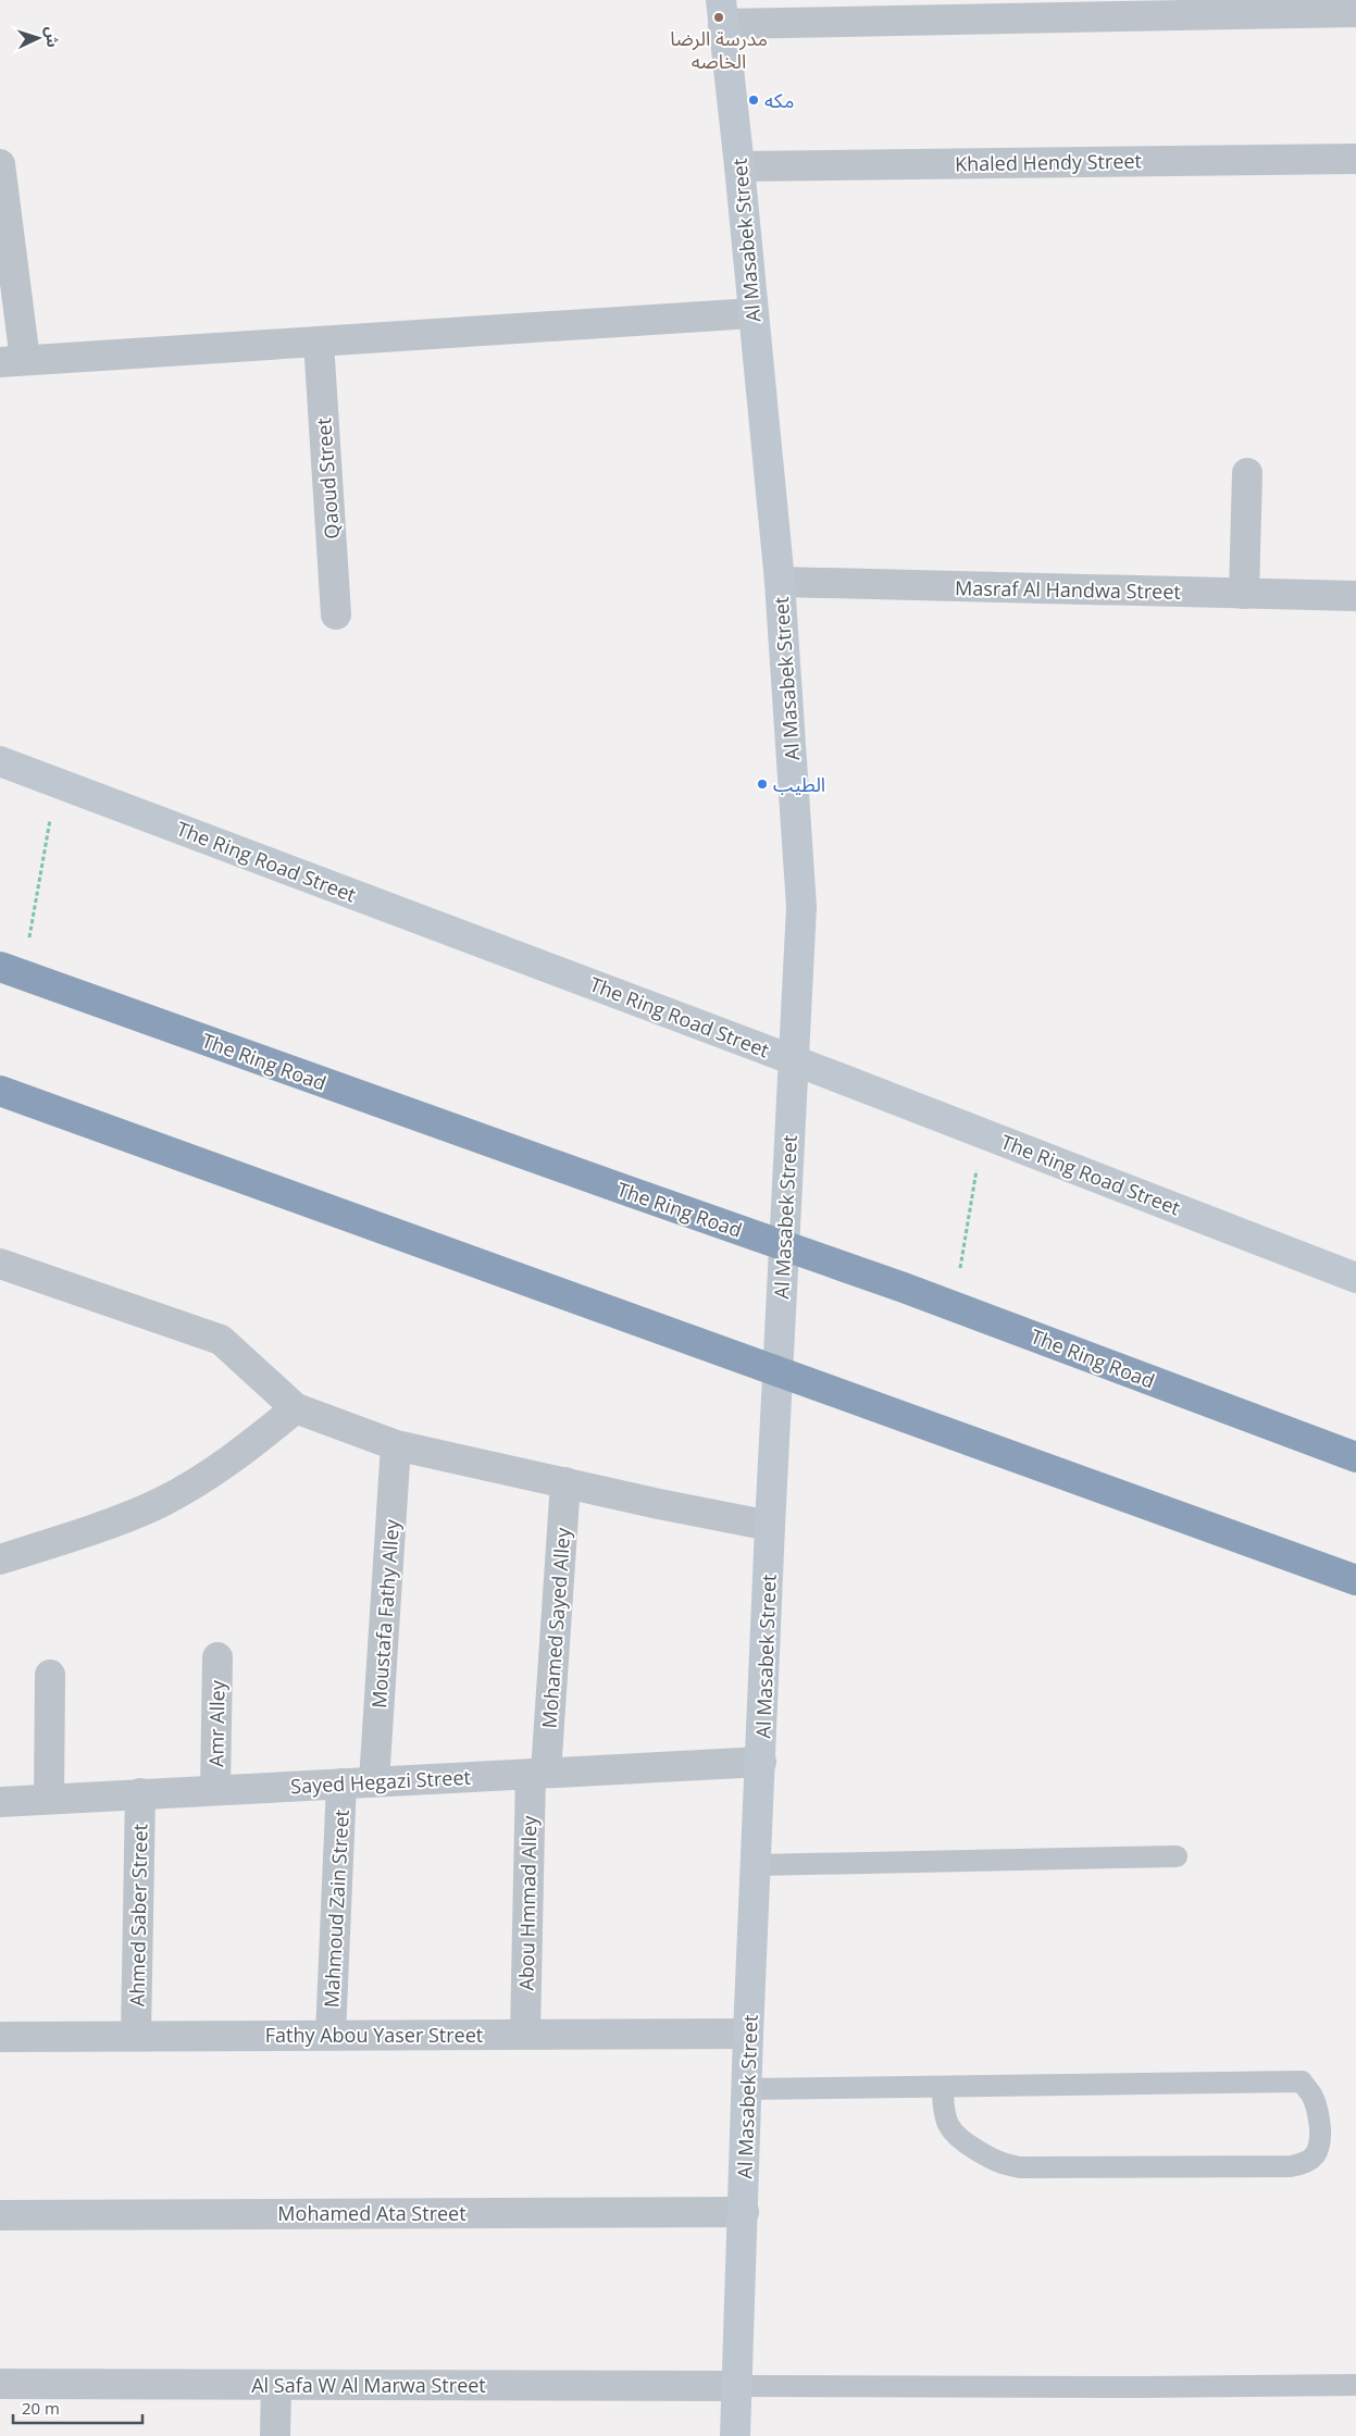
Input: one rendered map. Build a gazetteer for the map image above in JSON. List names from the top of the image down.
{
  "streets": {
    "highway": ["The Ring Road"],
    "street": [
      "Khaled Hendy Street",
      "Al Masabek Street",
      "Qaoud Street",
      "Masraf Al Handwa Street",
      "The Ring Road Street",
      "Moustafa Fathy Alley",
      "Mohamed Sayed Alley",
      "Amr Alley",
      "Sayed Hegazi Street",
      "Abou Hmmad Alley",
      "Mahmoud Zain Street",
      "Ahmed Saber Street",
      "Fathy Abou Yaser Street",
      "Mohamed Ata Street",
      "Al Safa W Al Marwa Street"
    ]
  },
  "crossings": [
    ["Khaled Hendy Street", "Al Masabek Street"],
    ["Al Masabek Street", "Masraf Al Handwa Street"],
    ["Al Masabek Street", "The Ring Road Street"],
    ["Al Masabek Street", "Sayed Hegazi Street"],
    ["Al Masabek Street", "Fathy Abou Yaser Street"],
    ["Al Masabek Street", "Mohamed Ata Street"],
    ["Al Masabek Street", "Al Safa W Al Marwa Street"],
    ["Moustafa Fathy Alley", "Sayed Hegazi Street"],
    ["Mohamed Sayed Alley", "Sayed Hegazi Street"],
    ["Mohamed Sayed Alley", "Abou Hmmad Alley"],
    ["Amr Alley", "Sayed Hegazi Street"],
    ["Sayed Hegazi Street", "Abou Hmmad Alley"],
    ["Sayed Hegazi Street", "Mahmoud Zain Street"],
    ["Sayed Hegazi Street", "Ahmed Saber Street"],
    ["Abou Hmmad Alley", "Fathy Abou Yaser Street"],
    ["Mahmoud Zain Street", "Fathy Abou Yaser Street"],
    ["Ahmed Saber Street", "Fathy Abou Yaser Street"]
  ],
  "places": ["مدرسة الرضا الخاصه", "مكه", "الطيب"],
  "scale_bar": "20 m",
  "north": "right"
}
